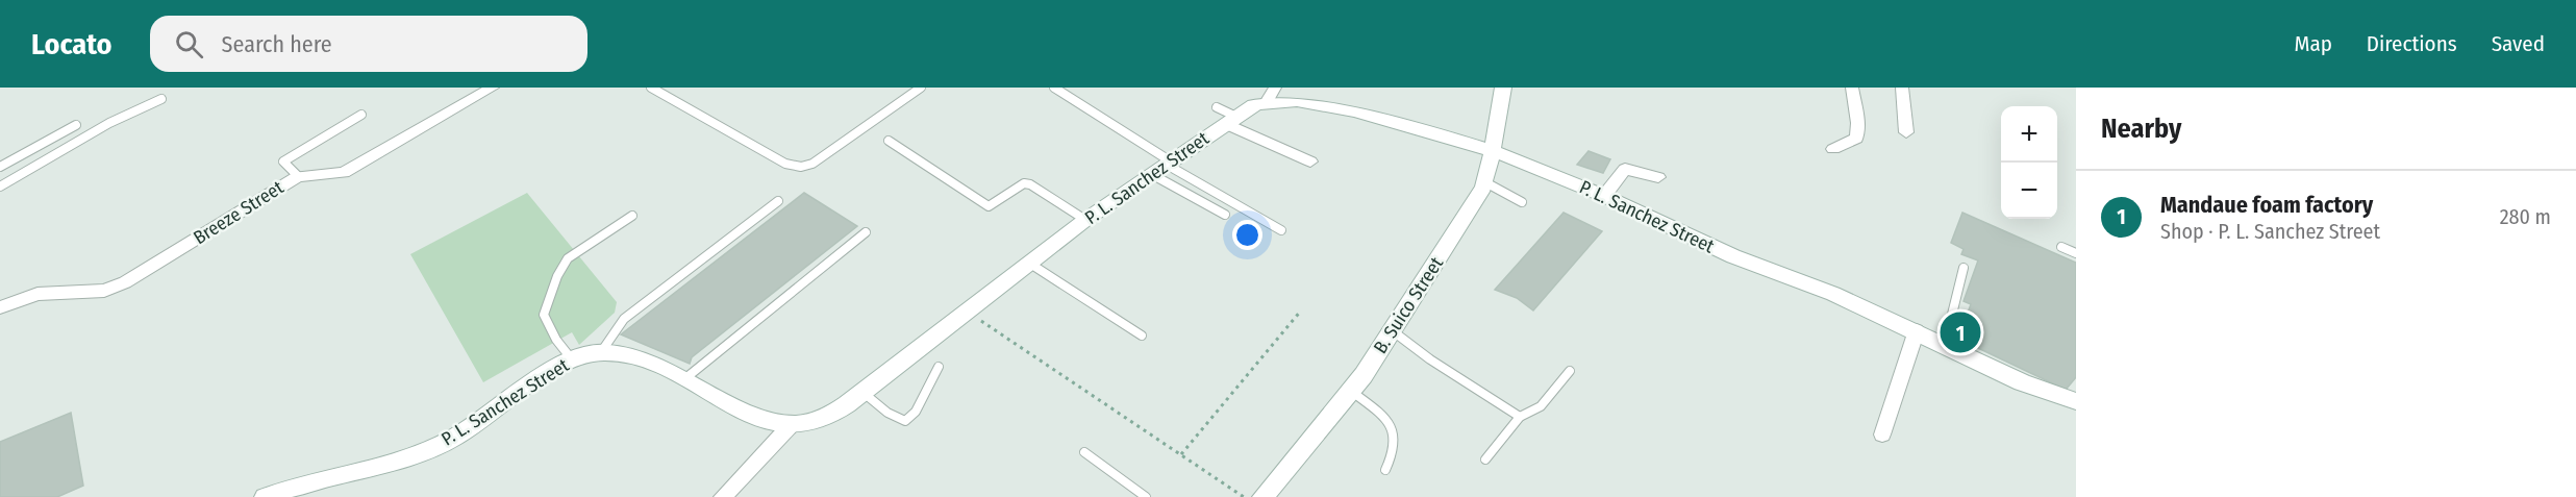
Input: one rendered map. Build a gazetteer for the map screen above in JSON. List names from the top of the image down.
{
  "streets": {
    "street": ["P. L. Sanchez Street", "Breeze Street", "B. Suico Street"]
  },
  "crossings": [
    ["P. L. Sanchez Street", "B. Suico Street"]
  ],
  "page": {
    "header": "Locato",
    "search": "Search here",
    "nav": ["Map", "Directions", "Saved"],
    "heading": "Nearby",
    "map_buttons": ["+", "−"],
    "list": [
      {
        "mark": "1",
        "name": "Mandaue foam factory",
        "note": "Shop · P. L. Sanchez Street",
        "value": "280 m"
      }
    ],
    "pins": "1"
  }
}
